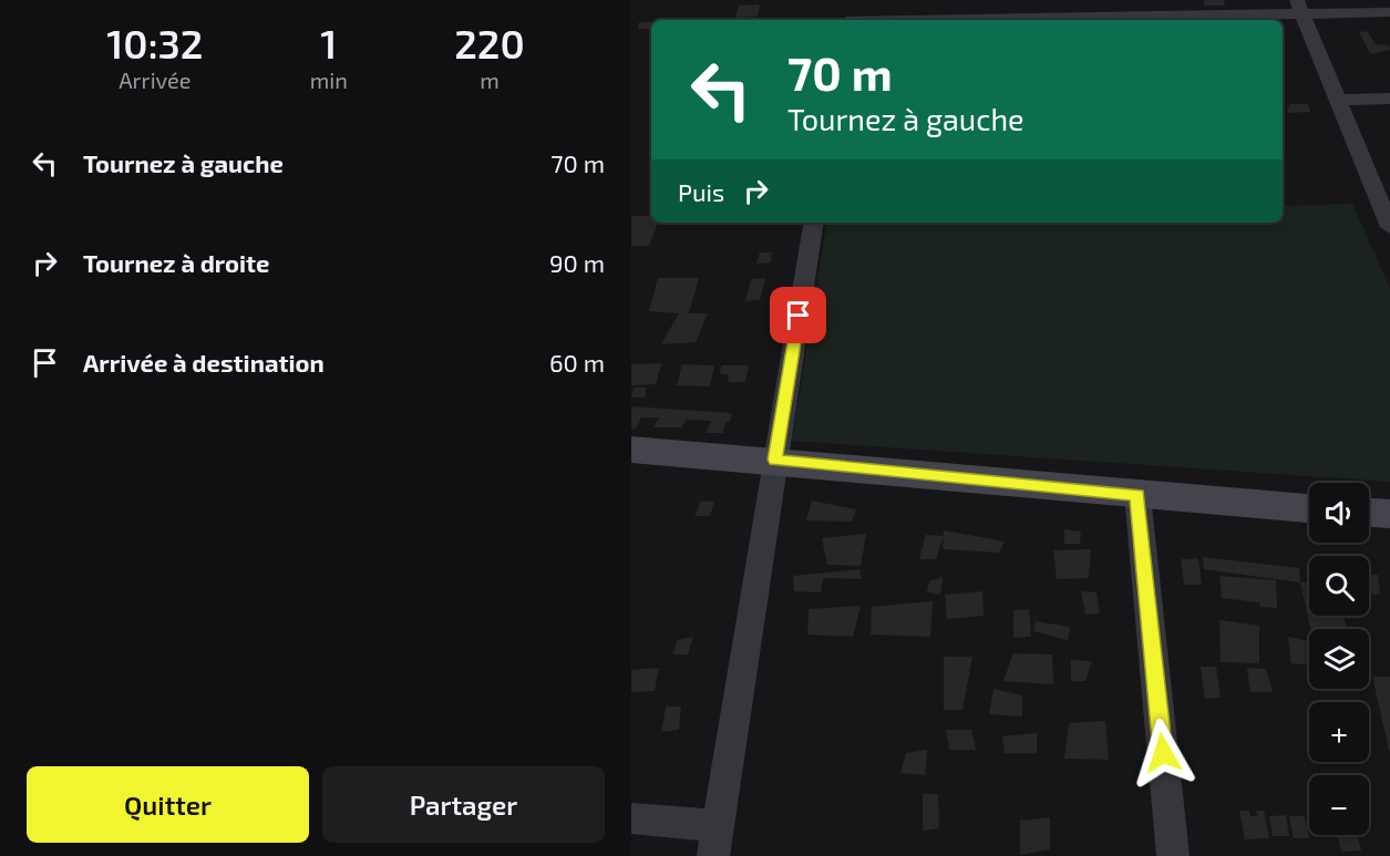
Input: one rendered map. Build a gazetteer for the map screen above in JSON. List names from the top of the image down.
{
  "page": {
    "eta": [
      "10:32",
      "Arrivée",
      "1",
      "min",
      "220",
      "m"
    ],
    "turn": ["70 m", "Tournez à gauche"],
    "list": [
      {
        "name": "Tournez à gauche",
        "value": "70 m"
      },
      {
        "name": "Tournez à droite",
        "value": "90 m"
      },
      {
        "name": "Arrivée à destination",
        "value": "60 m"
      }
    ],
    "then": "Puis",
    "map_buttons": ["+", "−"],
    "buttons": ["Quitter", "Partager"]
  }
}
